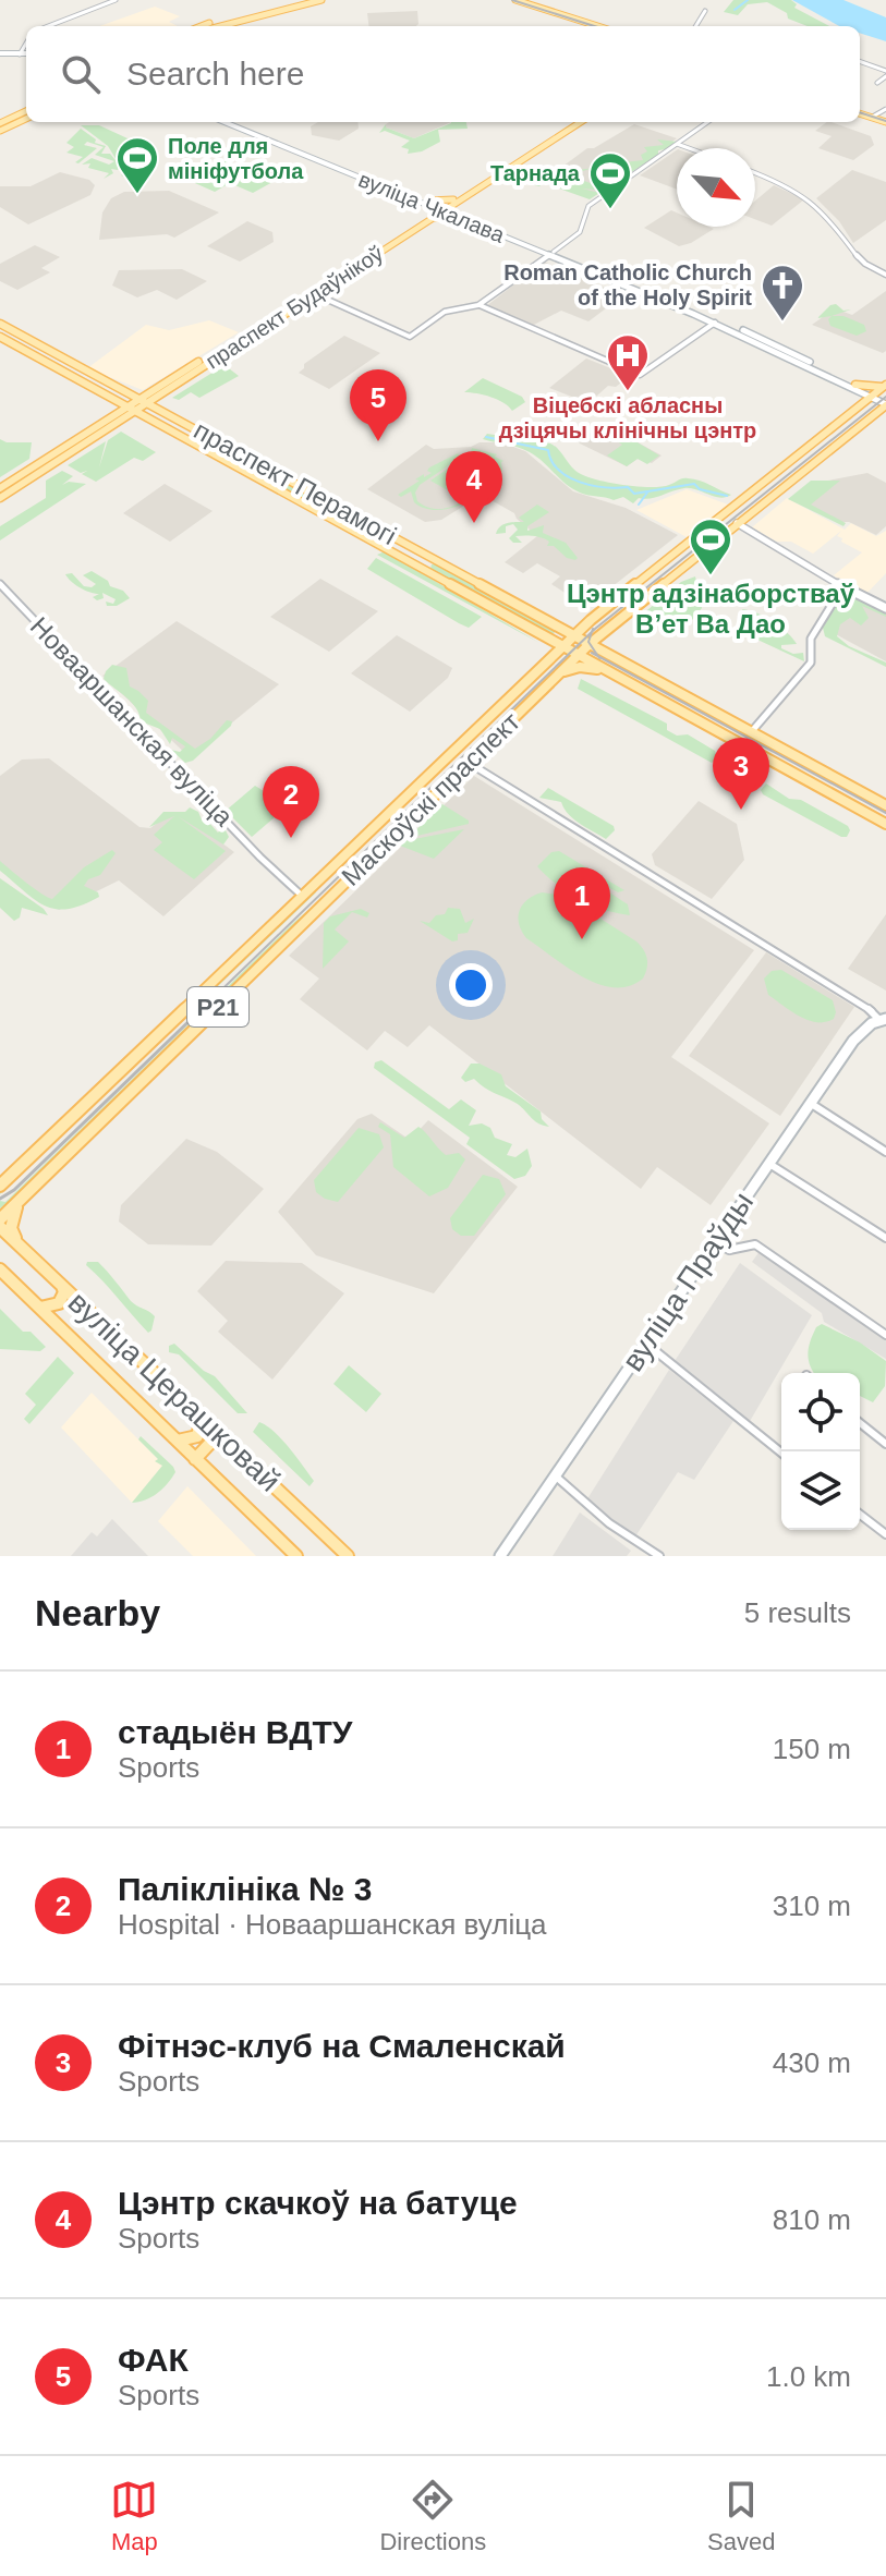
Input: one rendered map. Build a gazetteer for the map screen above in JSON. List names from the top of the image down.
{
  "streets": {
    "main road": [
      "вуліца Чкалава",
      "праспект Будаўнікоў",
      "праспект Перамогі",
      "Маскоўскі праспект",
      "Р21",
      "вуліца Праўды",
      "вуліца Церашковай"
    ],
    "street": ["Новааршанская вуліца"]
  },
  "crossings": [
    ["вуліца Чкалава", "праспект Будаўнікоў"],
    ["вуліца Чкалава", "Маскоўскі праспект"],
    ["праспект Будаўнікоў", "праспект Перамогі"],
    ["праспект Перамогі", "Маскоўскі праспект"],
    ["Новааршанская вуліца", "Маскоўскі праспект"]
  ],
  "places": {
    "sports": ["Поле для мініфутбола", "Тарнада", "Цэнтр адзінаборстваў Вʼет Ва Дао"],
    "church": ["Roman Catholic Church of the Holy Spirit"],
    "hospital": ["Віцебскі абласны дзіцячы клінічны цэнтр"]
  },
  "north": "bottom right",
  "page": {
    "search": "Search here",
    "pins": [
      "5",
      "4",
      "3",
      "2",
      "1"
    ],
    "heading": ["Nearby", "5 results"],
    "list": [
      {
        "mark": "1",
        "name": "стадыён ВДТУ",
        "note": "Sports",
        "value": "150 m"
      },
      {
        "mark": "2",
        "name": "Паліклініка № 3",
        "note": "Hospital · Новааршанская вуліца",
        "value": "310 m"
      },
      {
        "mark": "3",
        "name": "Фітнэс-клуб на Смаленскай",
        "note": "Sports",
        "value": "430 m"
      },
      {
        "mark": "4",
        "name": "Цэнтр скачкоў на батуце",
        "note": "Sports",
        "value": "810 m"
      },
      {
        "mark": "5",
        "name": "ФАК",
        "note": "Sports",
        "value": "1.0 km"
      }
    ],
    "nav": ["Map", "Directions", "Saved"]
  }
}
